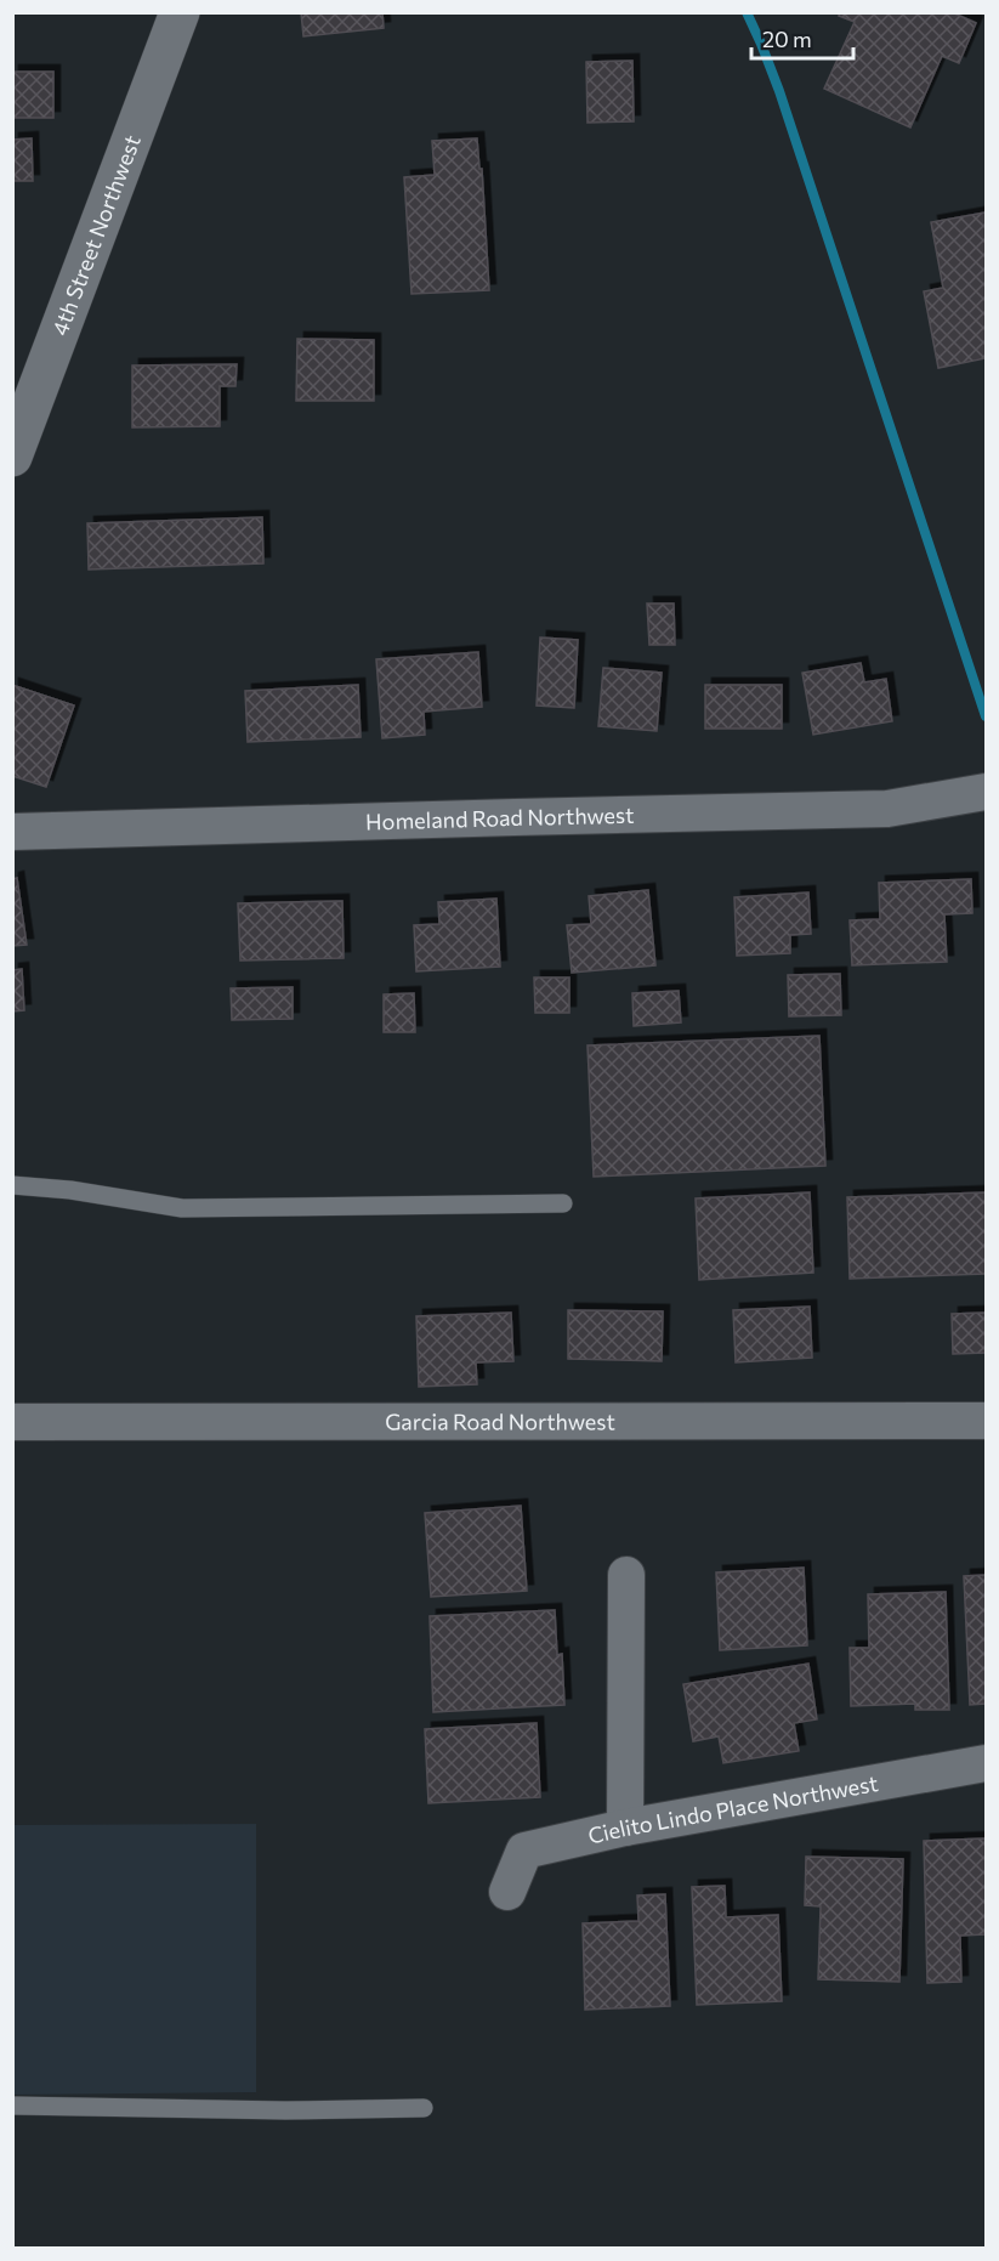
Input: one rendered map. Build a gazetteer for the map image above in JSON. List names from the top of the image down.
{
  "streets": {
    "main road": ["4th Street Northwest"],
    "street": ["Homeland Road Northwest", "Garcia Road Northwest", "Cielito Lindo Place Northwest"]
  },
  "scale_bar": "20 m"
}
